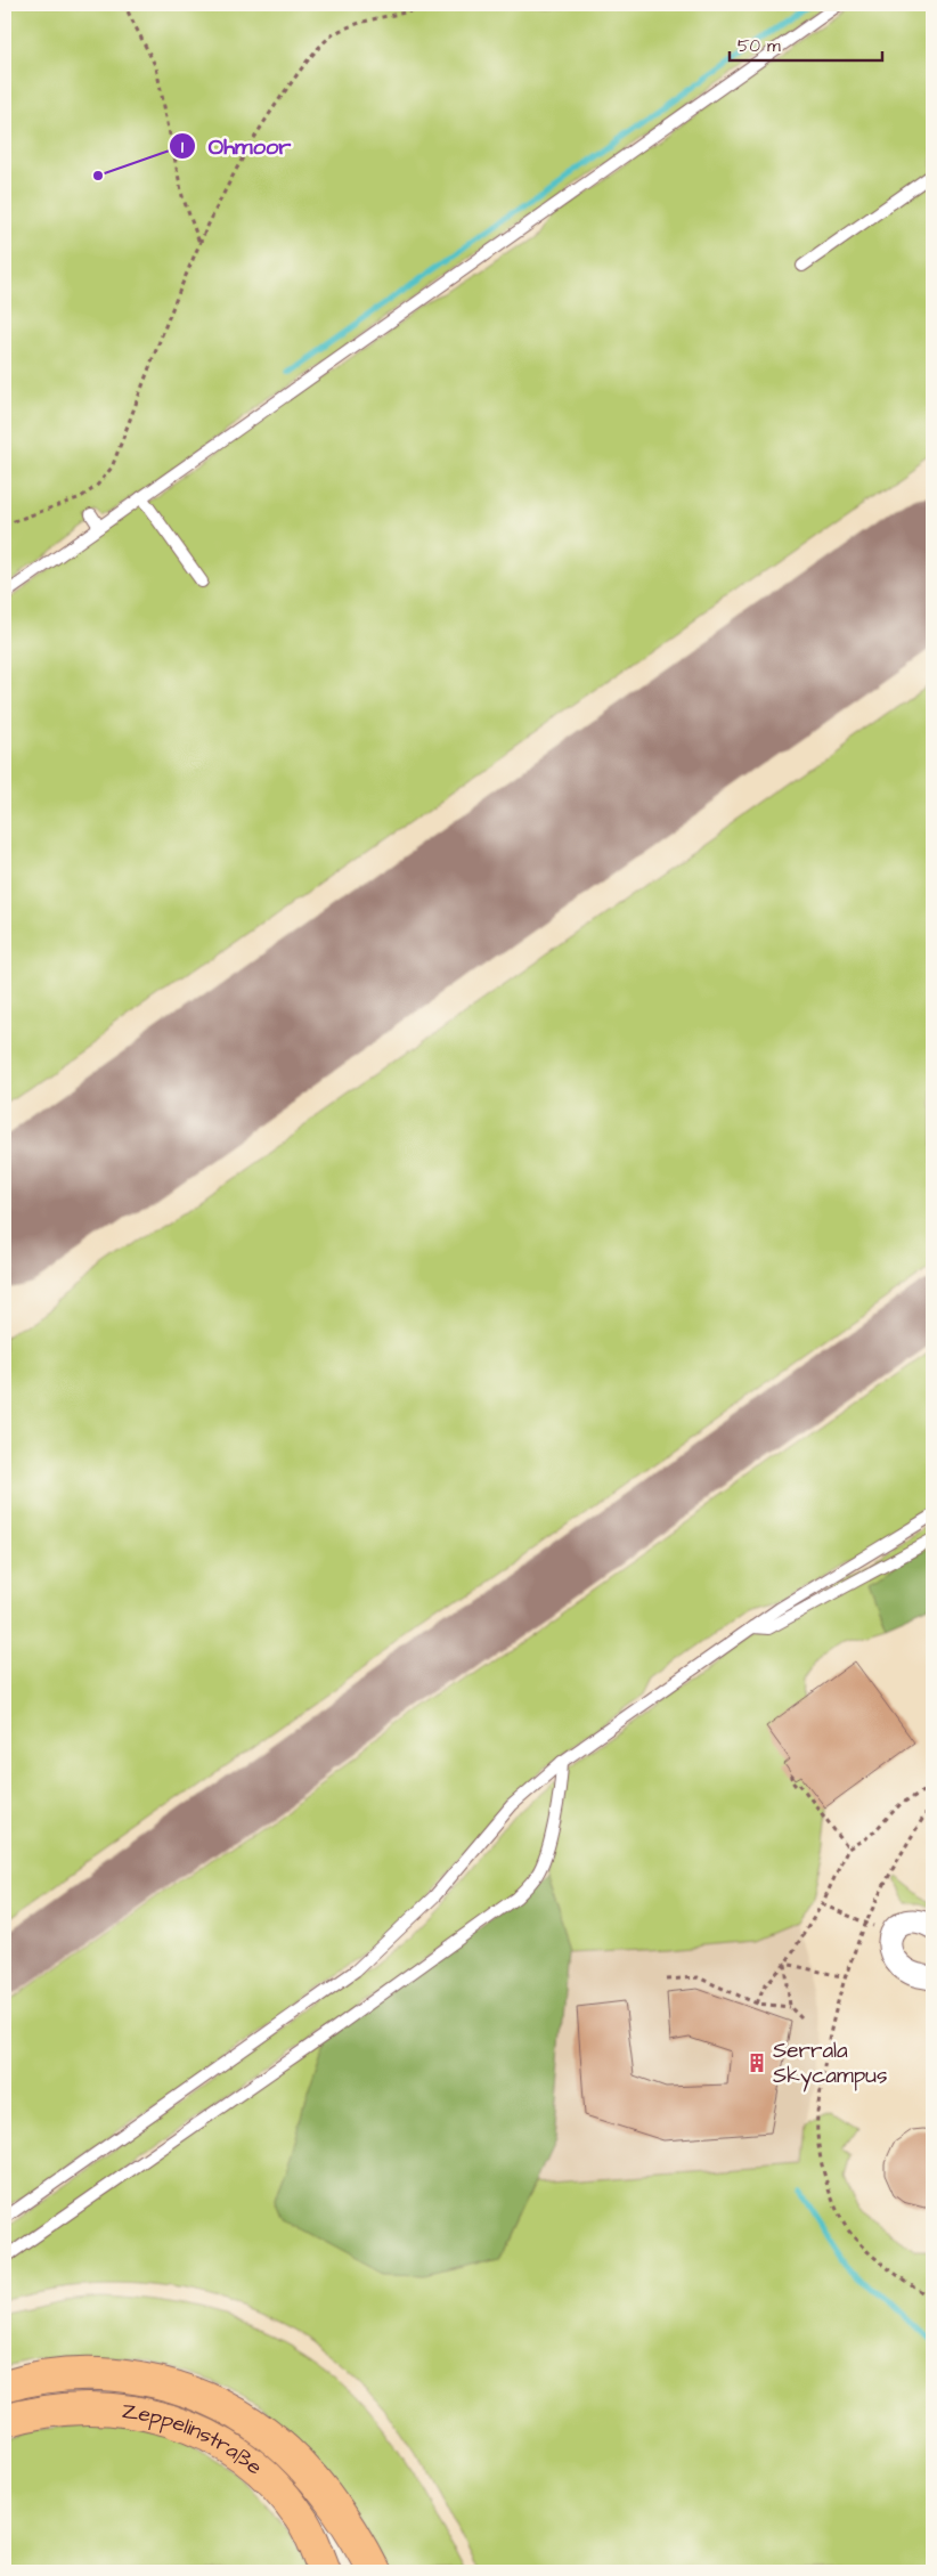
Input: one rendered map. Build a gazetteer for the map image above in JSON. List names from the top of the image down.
{
  "streets": {
    "highway": ["Zeppelinstraße"]
  },
  "places": {
    "other": ["Ohmoor"],
    "building": ["Serrala Skycampus"]
  },
  "scale_bar": "50 m"
}
